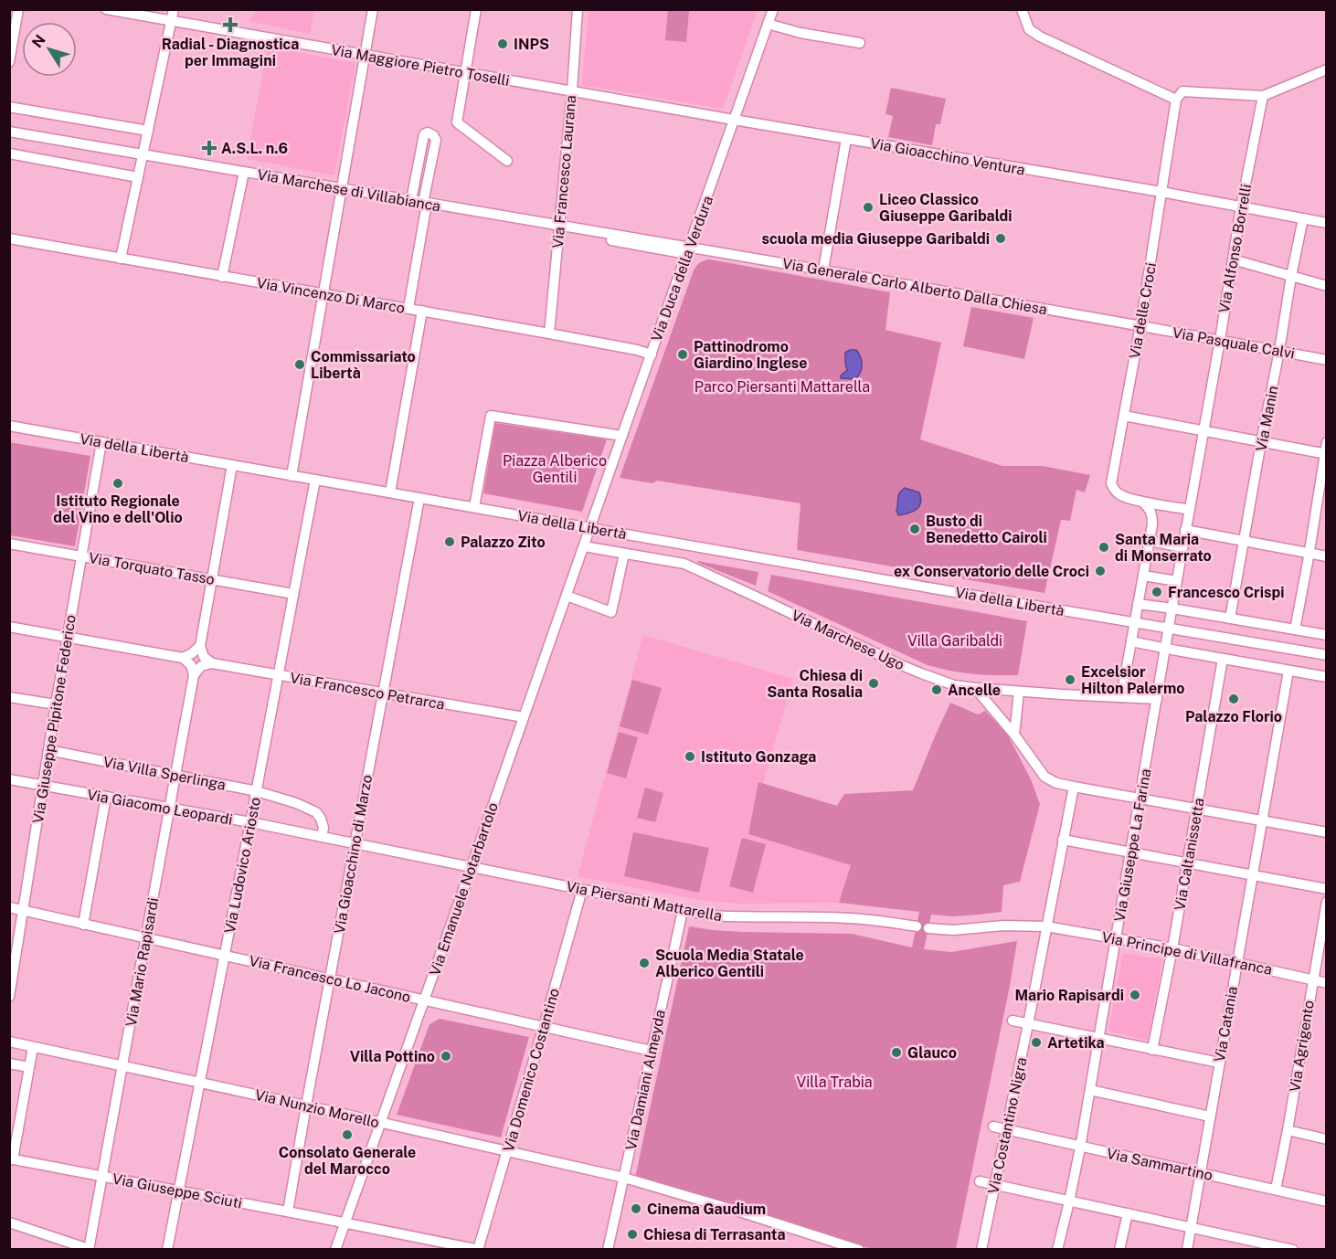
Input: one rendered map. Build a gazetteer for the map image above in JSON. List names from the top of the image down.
{
  "streets": {
    "street": [
      "Via Maggiore Pietro Toselli",
      "Via Gioacchino Ventura",
      "Via Francesco Laurana",
      "Via Marchese di Villabianca",
      "Via Alfonso Borrelli",
      "Via Duca della Verdura",
      "Via Generale Carlo Alberto Dalla Chiesa",
      "Via Vincenzo Di Marco",
      "Via delle Croci",
      "Via Pasquale Calvi",
      "Via Manin",
      "Via della Libertà",
      "Via Torquato Tasso",
      "Via Marchese Ugo",
      "Via Francesco Petrarca",
      "Via Giuseppe Pipitone Federico",
      "Via Villa Sperlinga",
      "Via Giacomo Leopardi",
      "Via Giuseppe La Farina",
      "Via Gioacchino di Marzo",
      "Via Caltanissetta",
      "Via Ludovico Ariosto",
      "Via Emanuele Notarbartolo",
      "Via Piersanti Mattarella",
      "Via Principe di Villafranca",
      "Via Mario Rapisardi",
      "Via Francesco Lo Jacono",
      "Via Catania",
      "Via Agrigento",
      "Via Domenico Costantino",
      "Via Damiani Almeyda",
      "Via Nunzio Morello",
      "Via Costantino Nigra",
      "Via Sammartino",
      "Via Giuseppe Sciuti"
    ]
  },
  "crossings": [
    ["Via Maggiore Pietro Toselli", "Via Gioacchino Ventura"],
    ["Via Maggiore Pietro Toselli", "Via Francesco Laurana"],
    ["Via Maggiore Pietro Toselli", "Via Duca della Verdura"],
    ["Via Gioacchino Ventura", "Via Alfonso Borrelli"],
    ["Via Gioacchino Ventura", "Via Duca della Verdura"],
    ["Via Gioacchino Ventura", "Via delle Croci"],
    ["Via Gioacchino Ventura", "Via Manin"],
    ["Via Francesco Laurana", "Via Marchese di Villabianca"],
    ["Via Francesco Laurana", "Via Vincenzo Di Marco"],
    ["Via Marchese di Villabianca", "Via Duca della Verdura"],
    ["Via Marchese di Villabianca", "Via Generale Carlo Alberto Dalla Chiesa"],
    ["Via Alfonso Borrelli", "Via Pasquale Calvi"],
    ["Via Alfonso Borrelli", "Via Giuseppe La Farina"],
    ["Via Duca della Verdura", "Via Generale Carlo Alberto Dalla Chiesa"],
    ["Via Duca della Verdura", "Via Vincenzo Di Marco"],
    ["Via Duca della Verdura", "Via della Libertà"],
    ["Via Duca della Verdura", "Via Emanuele Notarbartolo"],
    ["Via Generale Carlo Alberto Dalla Chiesa", "Via delle Croci"],
    ["Via Generale Carlo Alberto Dalla Chiesa", "Via Pasquale Calvi"],
    ["Via delle Croci", "Via Pasquale Calvi"],
    ["Via Pasquale Calvi", "Via Manin"],
    ["Via della Libertà", "Via Giuseppe Pipitone Federico"],
    ["Via della Libertà", "Via Giuseppe La Farina"],
    ["Via della Libertà", "Via Gioacchino di Marzo"],
    ["Via della Libertà", "Via Ludovico Ariosto"],
    ["Via della Libertà", "Via Emanuele Notarbartolo"],
    ["Via Torquato Tasso", "Via Giuseppe Pipitone Federico"],
    ["Via Torquato Tasso", "Via Ludovico Ariosto"],
    ["Via Marchese Ugo", "Via Giuseppe La Farina"],
    ["Via Marchese Ugo", "Via Emanuele Notarbartolo"],
    ["Via Francesco Petrarca", "Via Gioacchino di Marzo"],
    ["Via Francesco Petrarca", "Via Ludovico Ariosto"],
    ["Via Francesco Petrarca", "Via Emanuele Notarbartolo"],
    ["Via Giuseppe Pipitone Federico", "Via Villa Sperlinga"],
    ["Via Giuseppe Pipitone Federico", "Via Giacomo Leopardi"],
    ["Via Giuseppe Pipitone Federico", "Via Francesco Lo Jacono"],
    ["Via Villa Sperlinga", "Via Giacomo Leopardi"],
    ["Via Villa Sperlinga", "Via Ludovico Ariosto"],
    ["Via Villa Sperlinga", "Via Mario Rapisardi"],
    ["Via Giacomo Leopardi", "Via Gioacchino di Marzo"],
    ["Via Giacomo Leopardi", "Via Ludovico Ariosto"],
    ["Via Giacomo Leopardi", "Via Emanuele Notarbartolo"],
    ["Via Giacomo Leopardi", "Via Piersanti Mattarella"],
    ["Via Giacomo Leopardi", "Via Mario Rapisardi"],
    ["Via Giuseppe La Farina", "Via Principe di Villafranca"],
    ["Via Giuseppe La Farina", "Via Sammartino"],
    ["Via Gioacchino di Marzo", "Via Francesco Lo Jacono"],
    ["Via Gioacchino di Marzo", "Via Nunzio Morello"],
    ["Via Gioacchino di Marzo", "Via Giuseppe Sciuti"],
    ["Via Caltanissetta", "Via Principe di Villafranca"],
    ["Via Ludovico Ariosto", "Via Francesco Lo Jacono"],
    ["Via Ludovico Ariosto", "Via Nunzio Morello"],
    ["Via Ludovico Ariosto", "Via Giuseppe Sciuti"],
    ["Via Emanuele Notarbartolo", "Via Piersanti Mattarella"],
    ["Via Emanuele Notarbartolo", "Via Francesco Lo Jacono"],
    ["Via Emanuele Notarbartolo", "Via Nunzio Morello"],
    ["Via Emanuele Notarbartolo", "Via Giuseppe Sciuti"],
    ["Via Piersanti Mattarella", "Via Domenico Costantino"],
    ["Via Piersanti Mattarella", "Via Damiani Almeyda"],
    ["Via Principe di Villafranca", "Via Catania"],
    ["Via Principe di Villafranca", "Via Agrigento"],
    ["Via Principe di Villafranca", "Via Costantino Nigra"],
    ["Via Mario Rapisardi", "Via Francesco Lo Jacono"],
    ["Via Mario Rapisardi", "Via Nunzio Morello"],
    ["Via Mario Rapisardi", "Via Giuseppe Sciuti"],
    ["Via Francesco Lo Jacono", "Via Domenico Costantino"],
    ["Via Francesco Lo Jacono", "Via Damiani Almeyda"],
    ["Via Catania", "Via Sammartino"],
    ["Via Agrigento", "Via Sammartino"],
    ["Via Domenico Costantino", "Via Nunzio Morello"],
    ["Via Domenico Costantino", "Via Giuseppe Sciuti"],
    ["Via Damiani Almeyda", "Via Nunzio Morello"],
    ["Via Costantino Nigra", "Via Sammartino"]
  ],
  "parks": [
    "Parco Piersanti Mattarella",
    "Piazza Alberico Gentili",
    "Villa Garibaldi",
    "Villa Trabia"
  ],
  "places": {
    "health": ["Radial - Diagnostica per Immagini", "A.S.L. n.6"],
    "other": [
      "INPS",
      "Liceo Classico Giuseppe Garibaldi",
      "scuola media Giuseppe Garibaldi",
      "Pattinodromo Giardino Inglese",
      "Commissariato Libertà",
      "Istituto Regionale del Vino e dell'Olio",
      "Busto di Benedetto Cairoli",
      "Palazzo Zito",
      "Santa Maria di Monserrato",
      "ex Conservatorio delle Croci",
      "Francesco Crispi",
      "Excelsior Hilton Palermo",
      "Chiesa di Santa Rosalia",
      "Ancelle",
      "Palazzo Florio",
      "Istituto Gonzaga",
      "Scuola Media Statale Alberico Gentili",
      "Mario Rapisardi",
      "Artetika",
      "Glauco",
      "Villa Pottino",
      "Consolato Generale del Marocco",
      "Cinema Gaudium",
      "Chiesa di Terrasanta"
    ]
  },
  "north": "top left"
}
